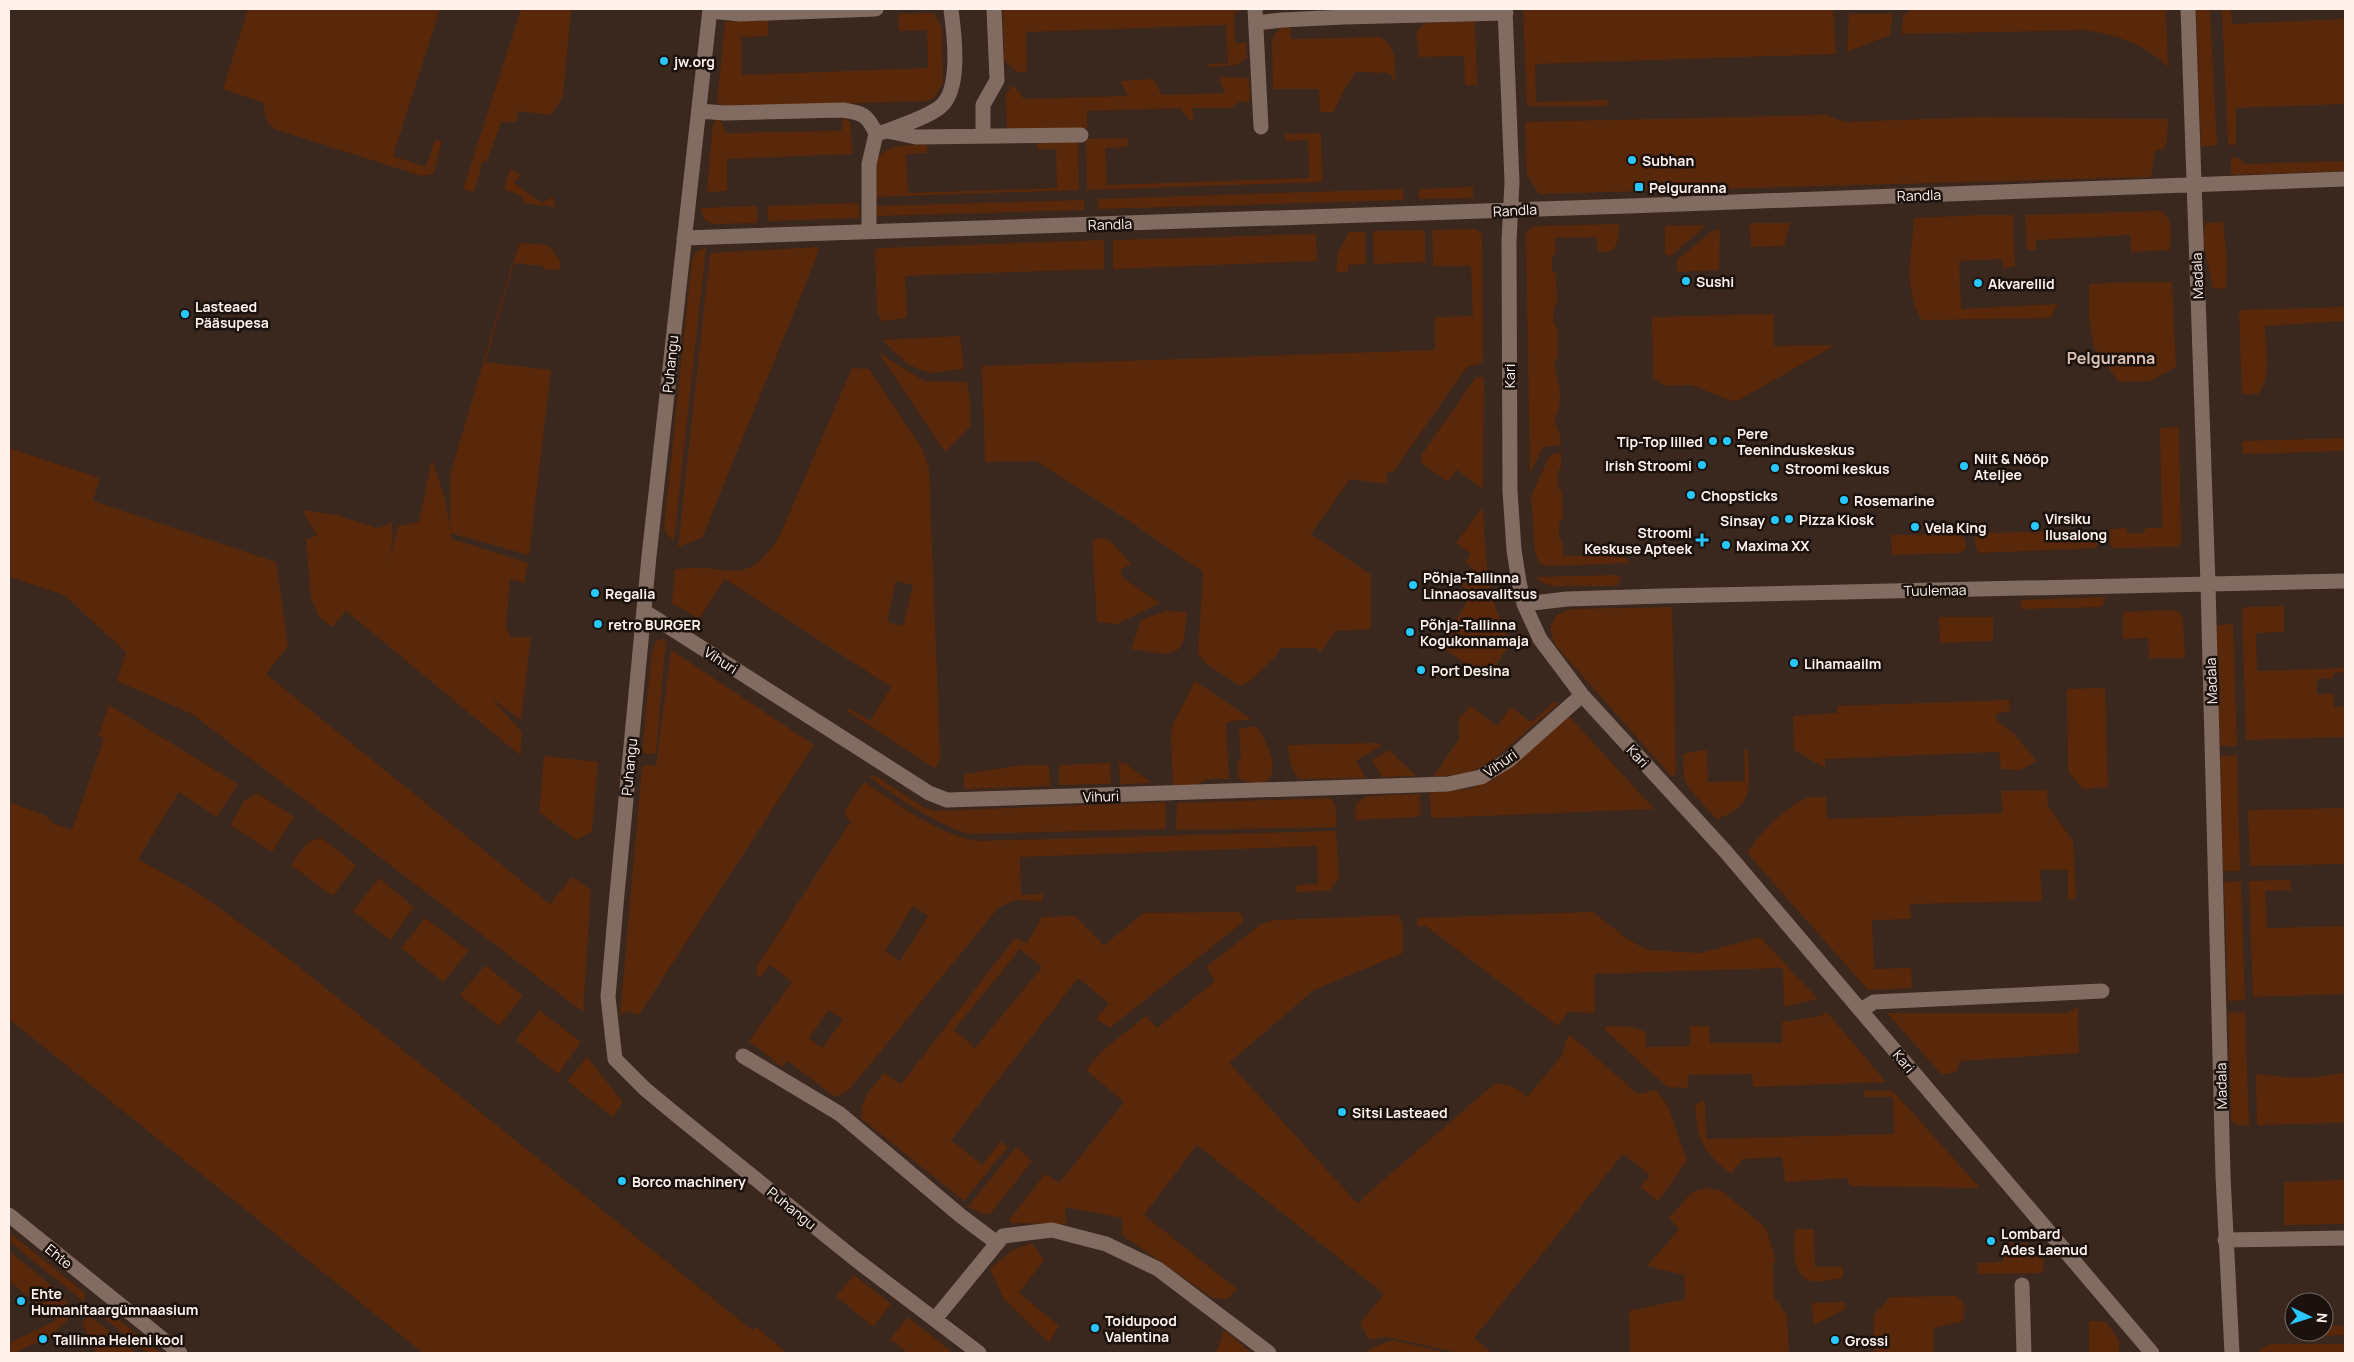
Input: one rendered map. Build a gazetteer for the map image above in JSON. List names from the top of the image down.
{
  "streets": {
    "street": [
      "Randla",
      "Madala",
      "Puhangu",
      "Kari",
      "Tuulemaa",
      "Vihuri",
      "Ehte"
    ]
  },
  "crossings": [
    ["Randla", "Madala"],
    ["Randla", "Puhangu"],
    ["Randla", "Kari"],
    ["Madala", "Tuulemaa"],
    ["Puhangu", "Vihuri"],
    ["Kari", "Tuulemaa"],
    ["Kari", "Vihuri"]
  ],
  "districts": ["Pelguranna"],
  "places": {
    "other": [
      "jw.org",
      "Subhan",
      "Sushi",
      "Akvarellid",
      "Lasteaed Pääsupesa",
      "Tip-Top lilled",
      "Pere Teeninduskeskus",
      "Irish Stroomi",
      "Niit & Nööp Ateljee",
      "Stroomi keskus",
      "Chopsticks",
      "Rosemarine",
      "Pizza Kiosk",
      "Sinsay",
      "Virsiku Ilusalong",
      "Vela King",
      "Maxima XX",
      "Põhja-Tallinna Linnaosavalitsus",
      "Regalia",
      "retro BURGER",
      "Põhja-Tallinna Kogukonnamaja",
      "Lihamaailm",
      "Port Desina",
      "Sitsi Lasteaed",
      "Borco machinery",
      "Lombard Ades Laenud",
      "Ehte Humanitaargümnaasium",
      "Toidupood Valentina",
      "Tallinna Heleni kool",
      "Grossi"
    ],
    "transit": ["Pelguranna"],
    "health": ["Stroomi Keskuse Apteek"]
  },
  "north": "right"
}
